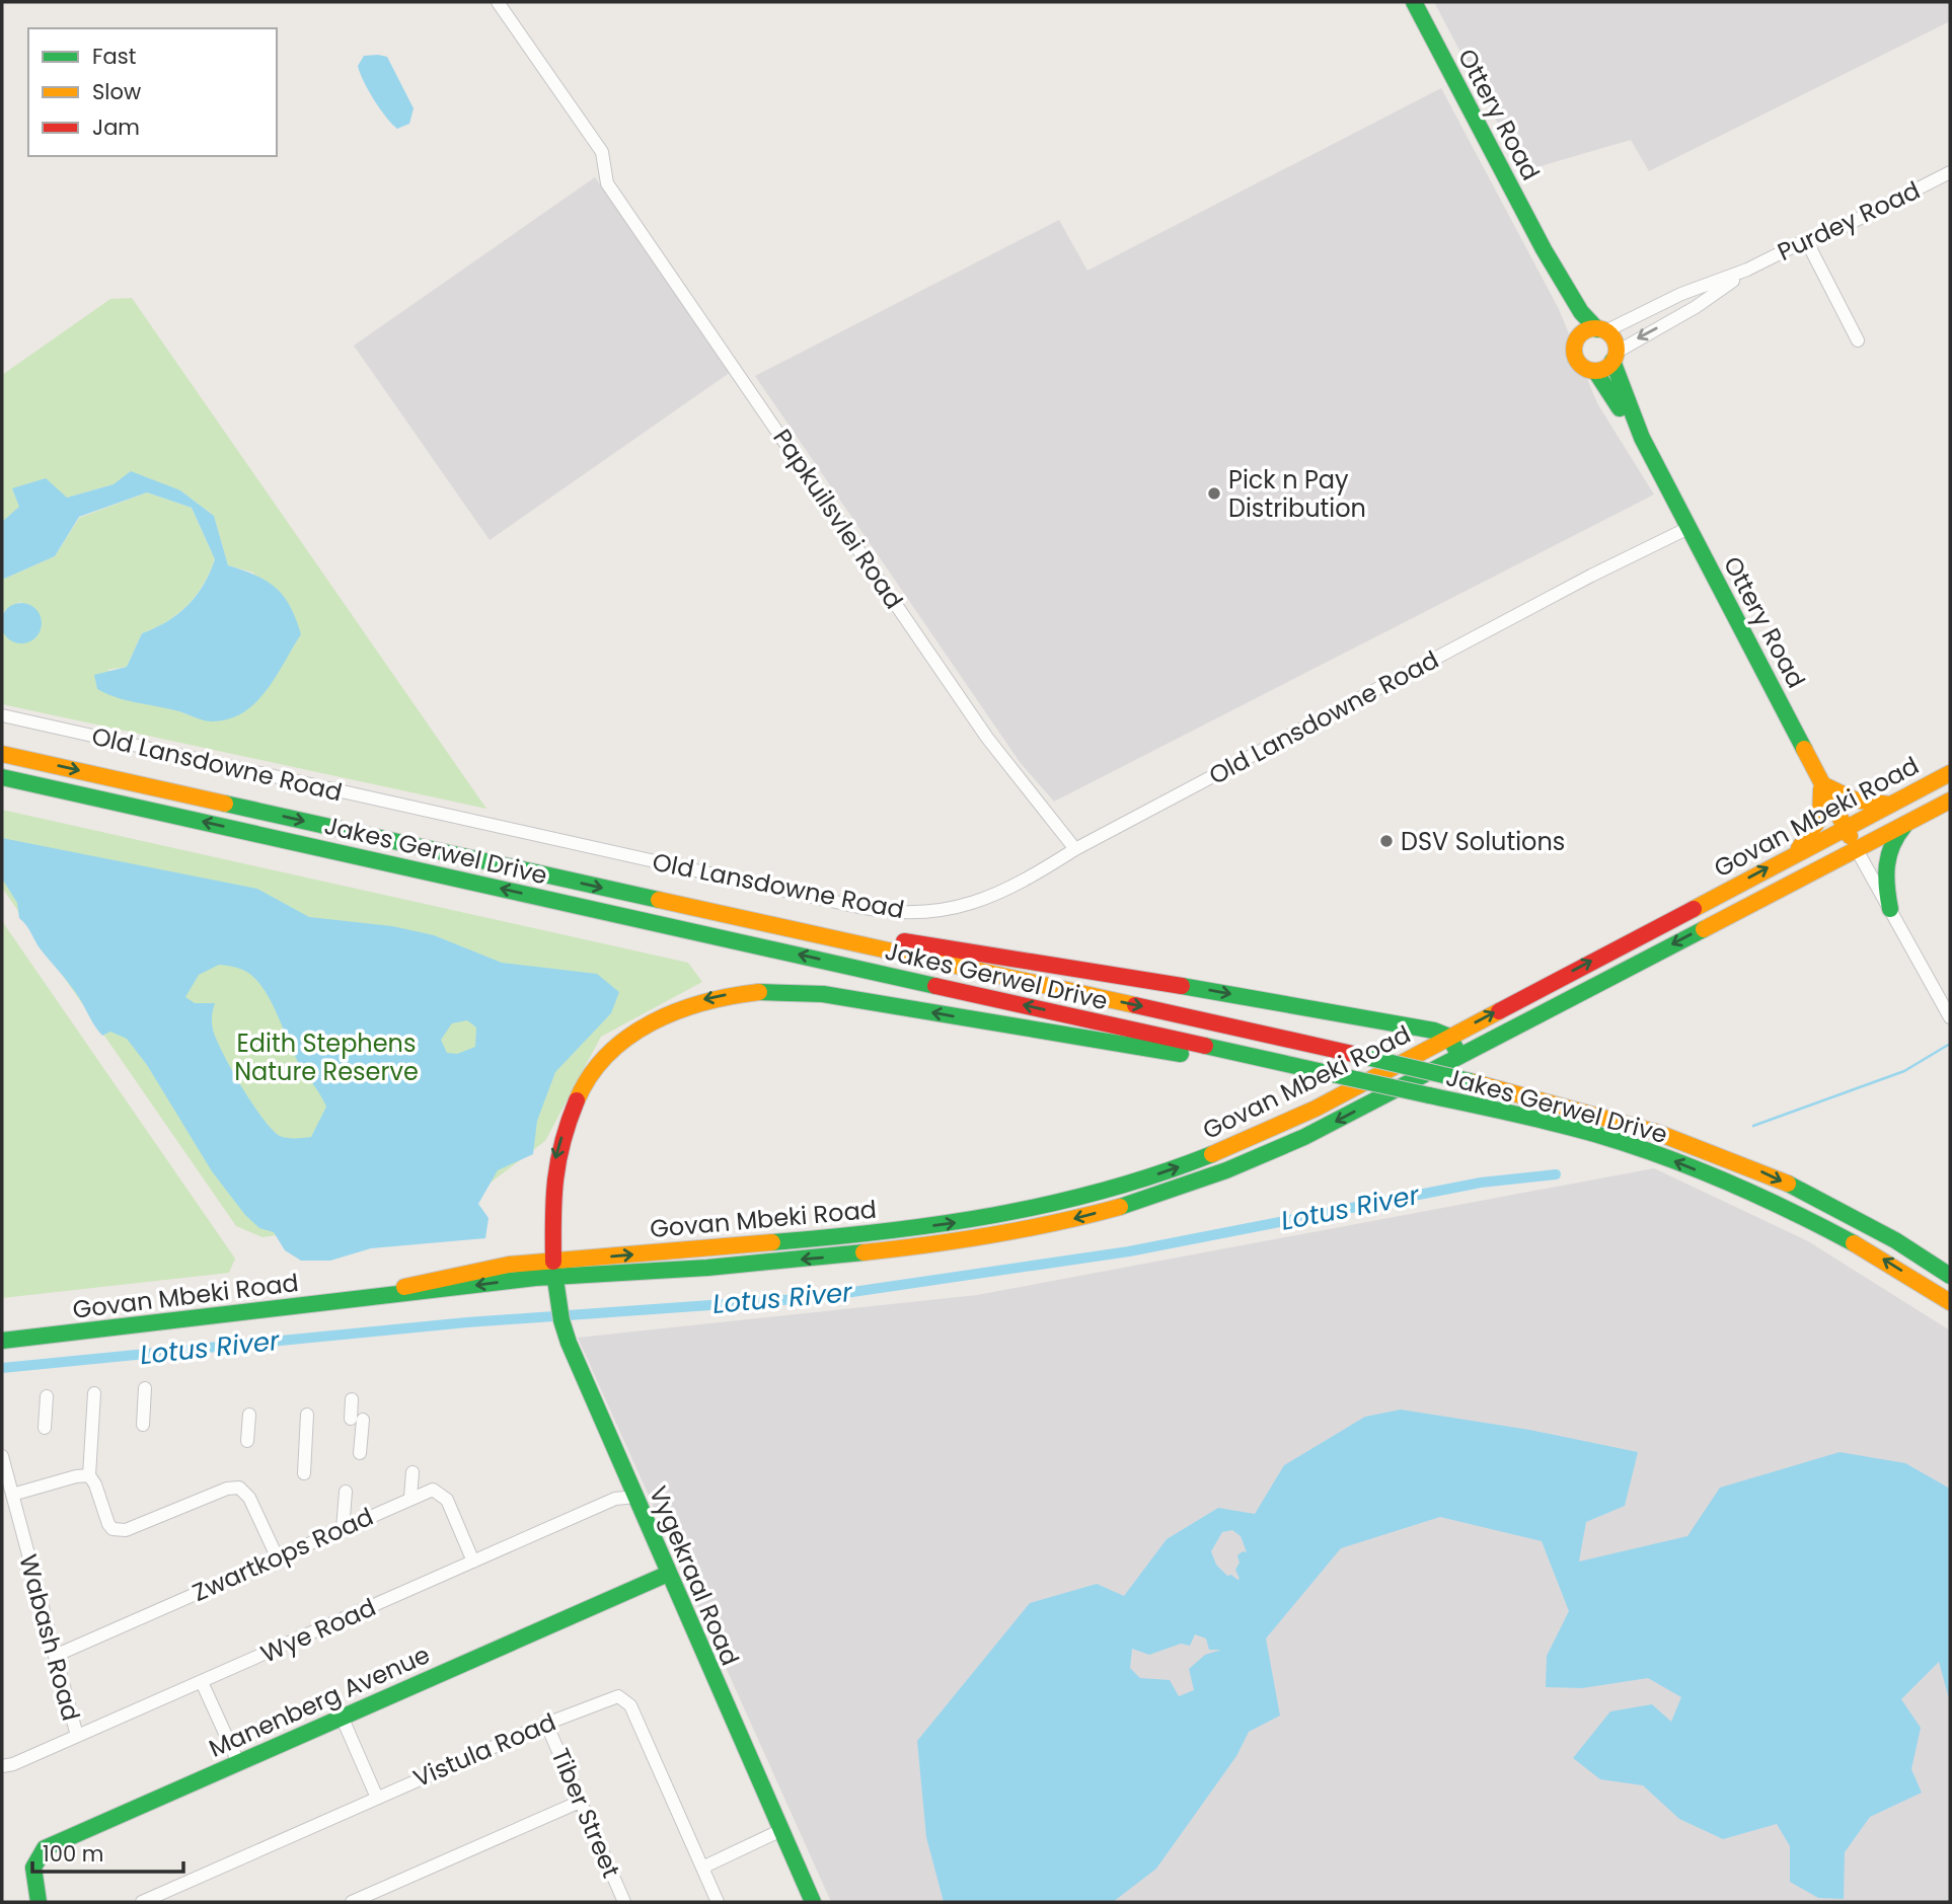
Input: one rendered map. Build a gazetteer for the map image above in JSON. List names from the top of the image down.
{
  "streets": {
    "main road": [
      "Ottery Road",
      "Govan Mbeki Road",
      "Jakes Gerwel Drive",
      "Vygekraal Road",
      "Manenberg Avenue"
    ],
    "street": [
      "Purdey Road",
      "Papkuilsvlei Road",
      "Old Lansdowne Road",
      "Zwartkops Road",
      "Wye Road",
      "Wabash Road",
      "Vistula Road",
      "Tiber Street"
    ]
  },
  "crossings": [
    ["Ottery Road", "Purdey Road"],
    ["Ottery Road", "Old Lansdowne Road"],
    ["Ottery Road", "Govan Mbeki Road"],
    ["Papkuilsvlei Road", "Old Lansdowne Road"],
    ["Govan Mbeki Road", "Vygekraal Road"],
    ["Jakes Gerwel Drive", "Vygekraal Road"],
    ["Zwartkops Road", "Wye Road"],
    ["Zwartkops Road", "Wabash Road"],
    ["Vygekraal Road", "Wye Road"],
    ["Vygekraal Road", "Manenberg Avenue"],
    ["Wye Road", "Wabash Road"],
    ["Vistula Road", "Tiber Street"]
  ],
  "water": ["Lotus River"],
  "parks": ["Edith Stephens Nature Reserve"],
  "places": ["Pick n Pay Distribution", "DSV Solutions"],
  "legend": ["Fast", "Slow", "Jam"],
  "scale_bar": "100 m"
}
